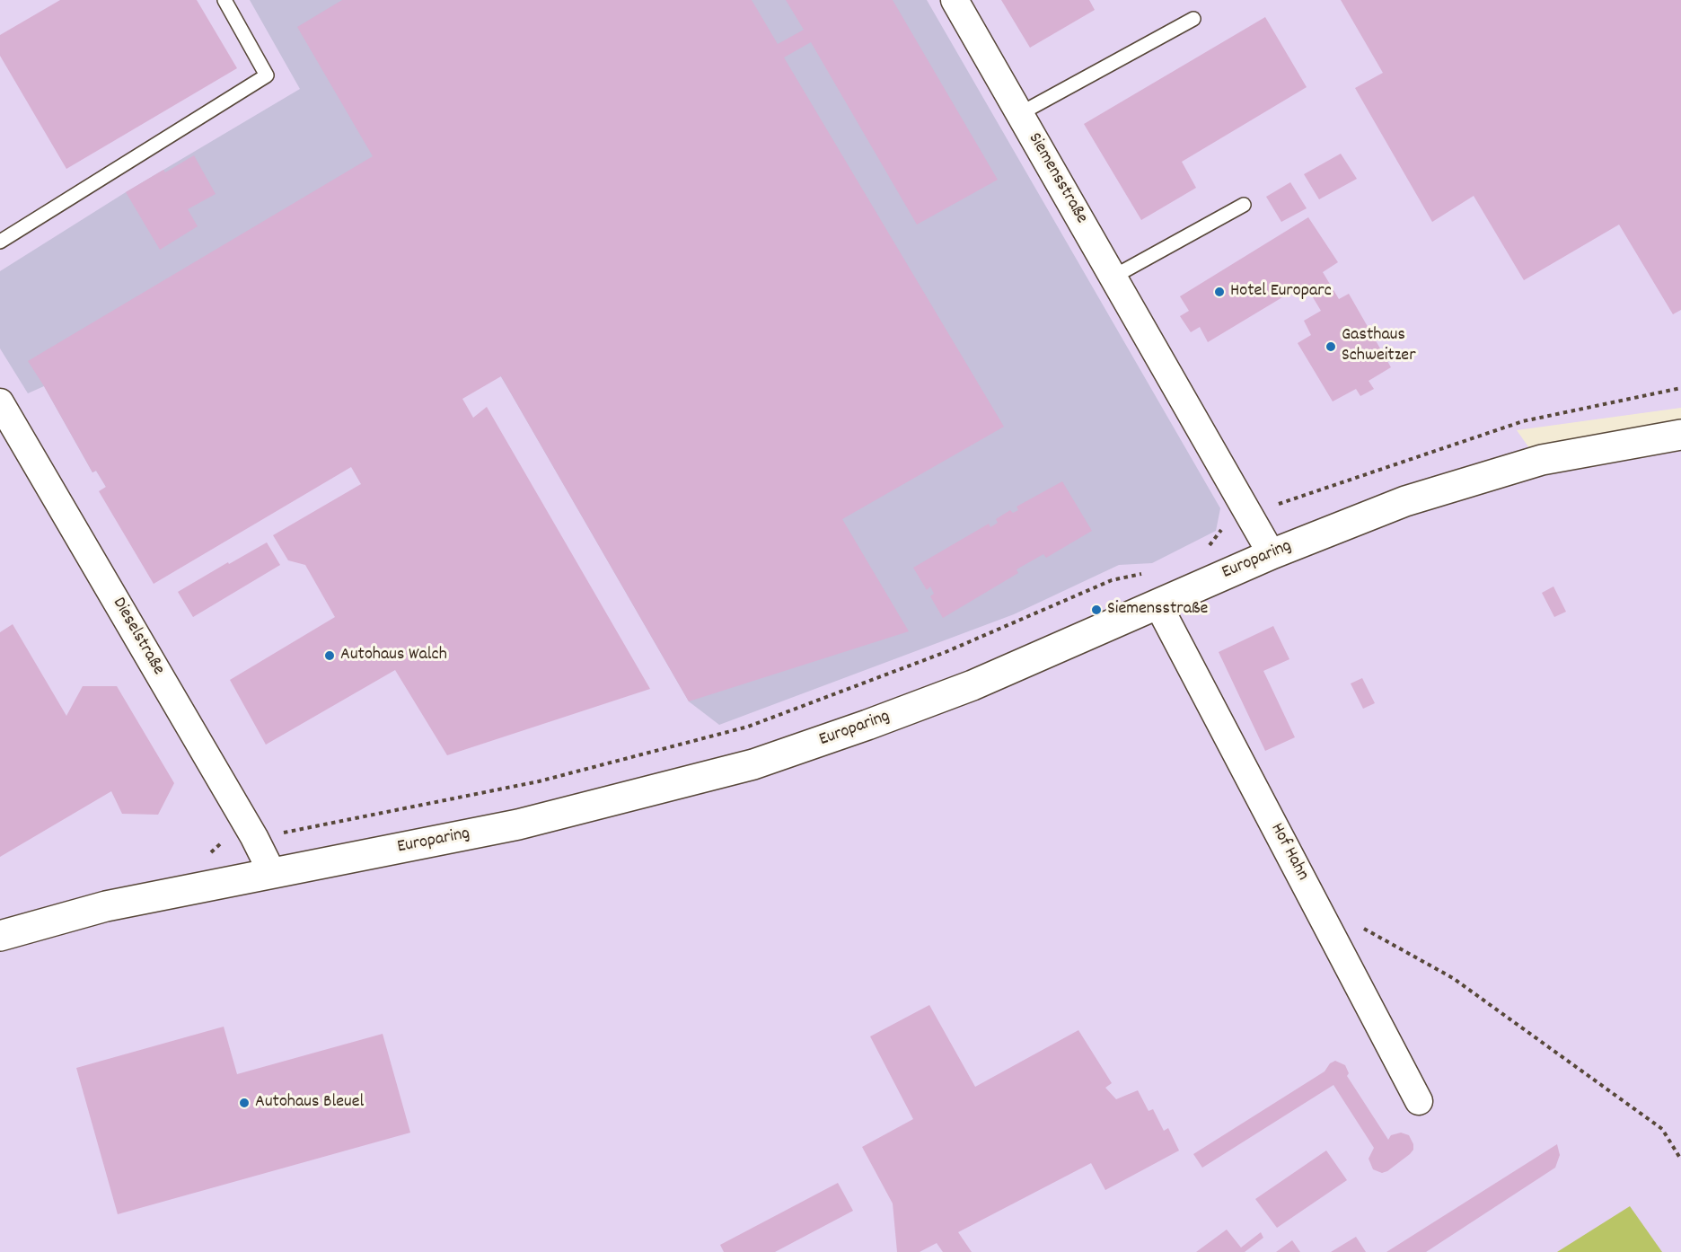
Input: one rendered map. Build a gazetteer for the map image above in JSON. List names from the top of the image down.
{
  "streets": {
    "street": [
      "Siemensstraße",
      "Europaring",
      "Dieselstraße",
      "Hof Hahn"
    ]
  },
  "crossings": [
    ["Siemensstraße", "Europaring"],
    ["Europaring", "Dieselstraße"],
    ["Europaring", "Hof Hahn"]
  ],
  "places": [
    "Hotel Europarc",
    "Gasthaus Schweitzer",
    "Siemensstraße",
    "Autohaus Walch",
    "Autohaus Bleuel"
  ]
}
